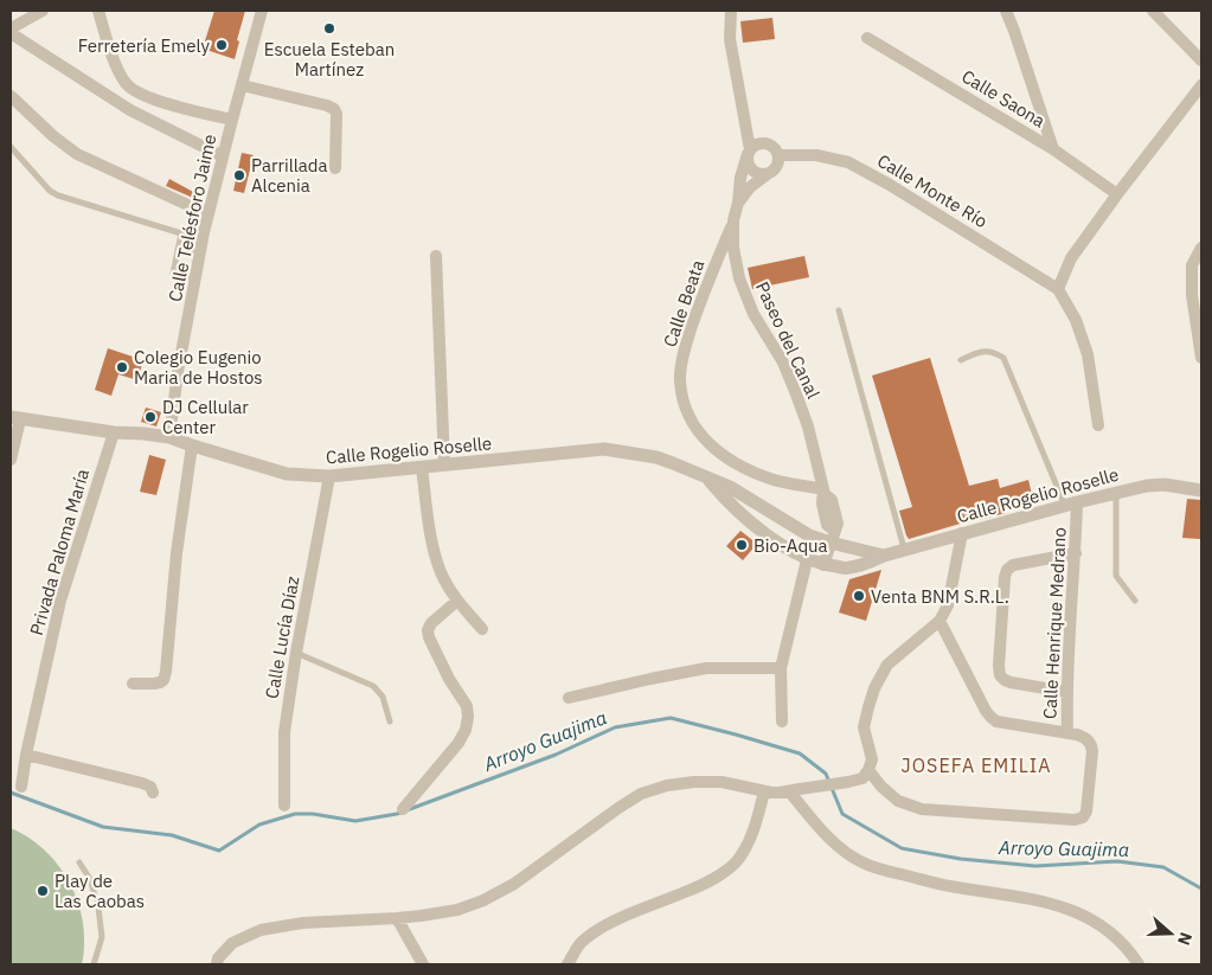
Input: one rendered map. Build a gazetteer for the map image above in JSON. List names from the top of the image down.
{
  "streets": {
    "street": [
      "Calle Saona",
      "Calle Monte Río",
      "Calle Telésforo Jaime",
      "Calle Beata",
      "Paseo del Canal",
      "Calle Rogelio Roselle",
      "Privada Paloma María",
      "Calle Henrique Medrano",
      "Calle Lucía Díaz"
    ]
  },
  "crossings": [
    ["Calle Monte Río", "Paseo del Canal"],
    ["Calle Telésforo Jaime", "Calle Rogelio Roselle"],
    ["Calle Beata", "Paseo del Canal"],
    ["Paseo del Canal", "Calle Rogelio Roselle"],
    ["Calle Rogelio Roselle", "Privada Paloma María"],
    ["Calle Rogelio Roselle", "Calle Henrique Medrano"],
    ["Calle Rogelio Roselle", "Calle Lucía Díaz"]
  ],
  "districts": ["JOSEFA EMILIA"],
  "water": ["Arroyo Guajima"],
  "places": [
    "Escuela Esteban Martínez",
    "Ferretería Emely",
    "Parrillada Alcenia",
    "Colegio Eugenio Maria de Hostos",
    "DJ Cellular Center",
    "Bio-Aqua",
    "Venta BNM S.R.L.",
    "Play de Las Caobas"
  ],
  "north": "right"
}
